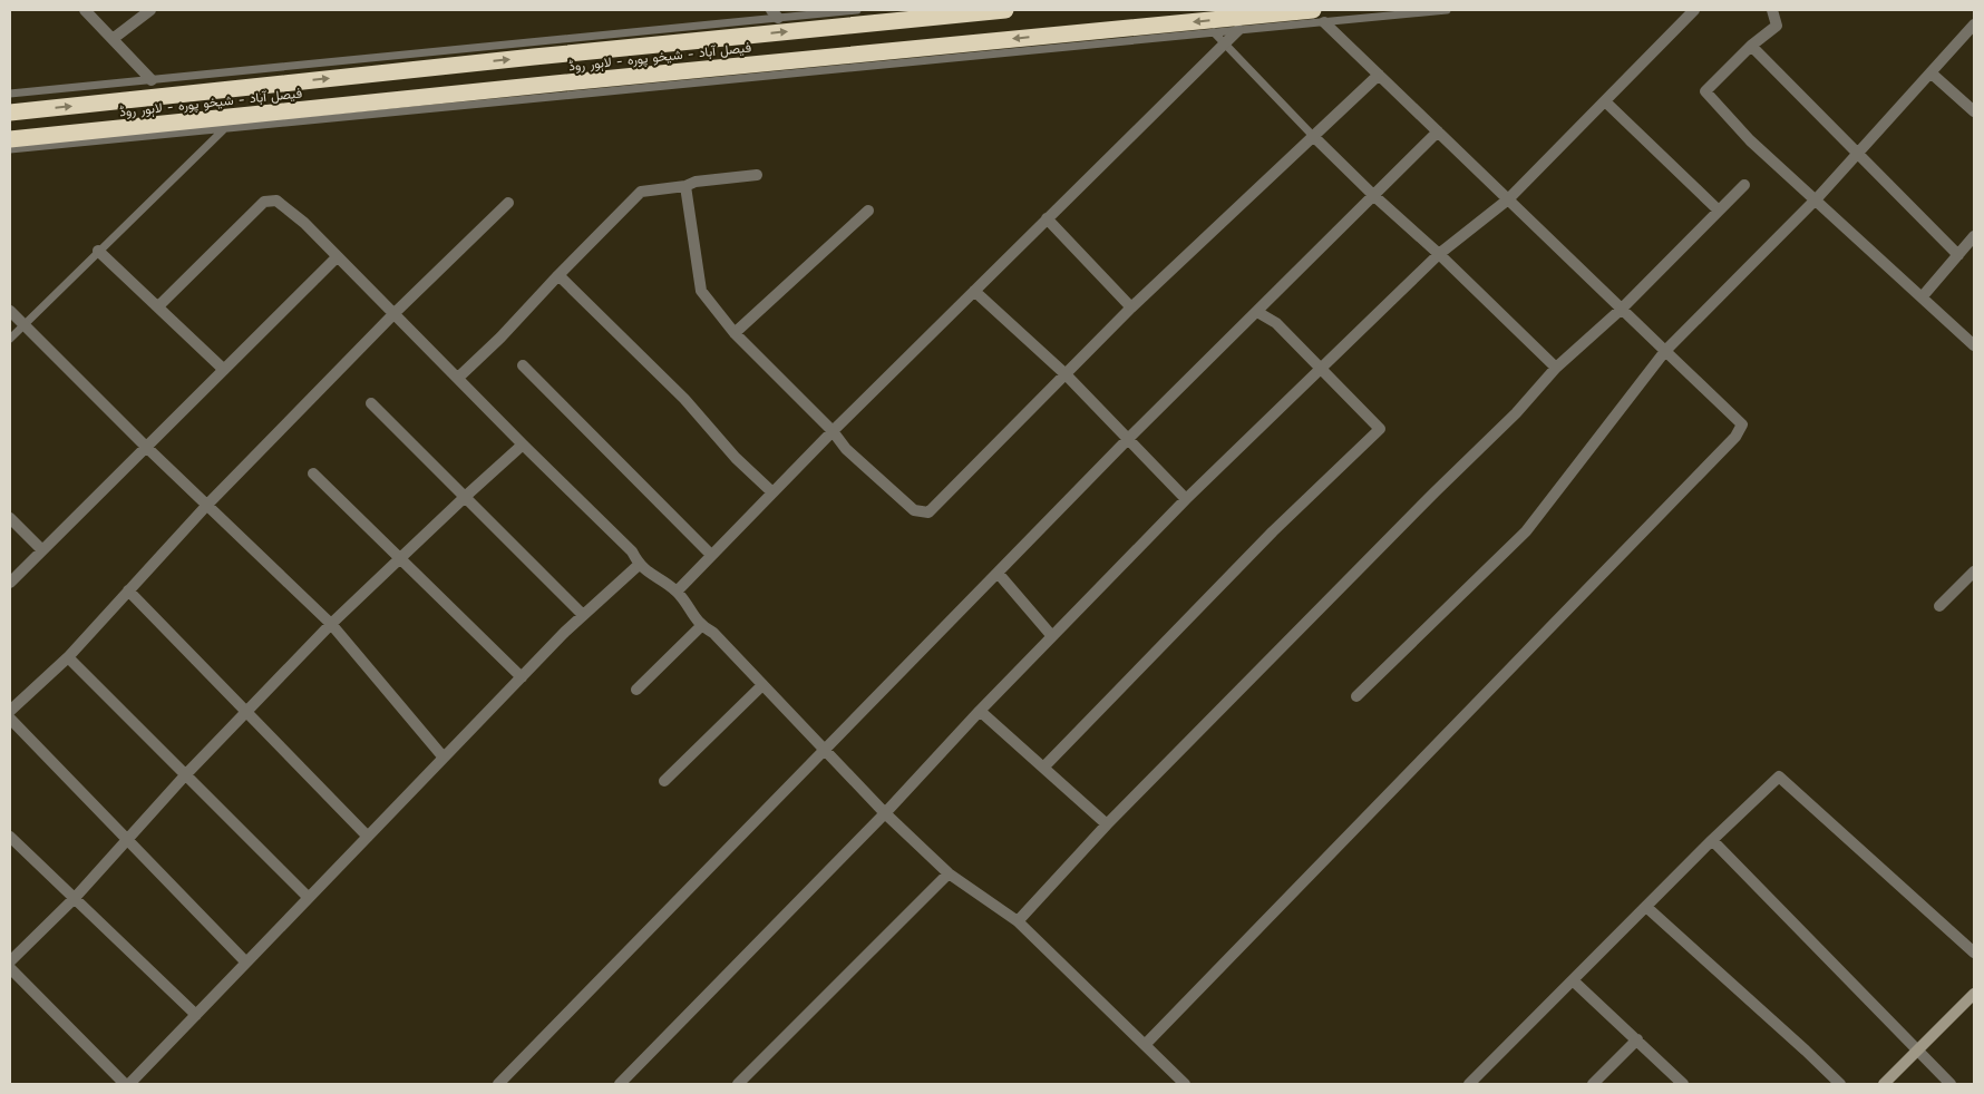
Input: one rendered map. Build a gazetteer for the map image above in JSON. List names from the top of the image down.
{
  "streets": {
    "highway": ["فیصل آباد - شیخو پورہ - لاہور روڈ"]
  }
}
